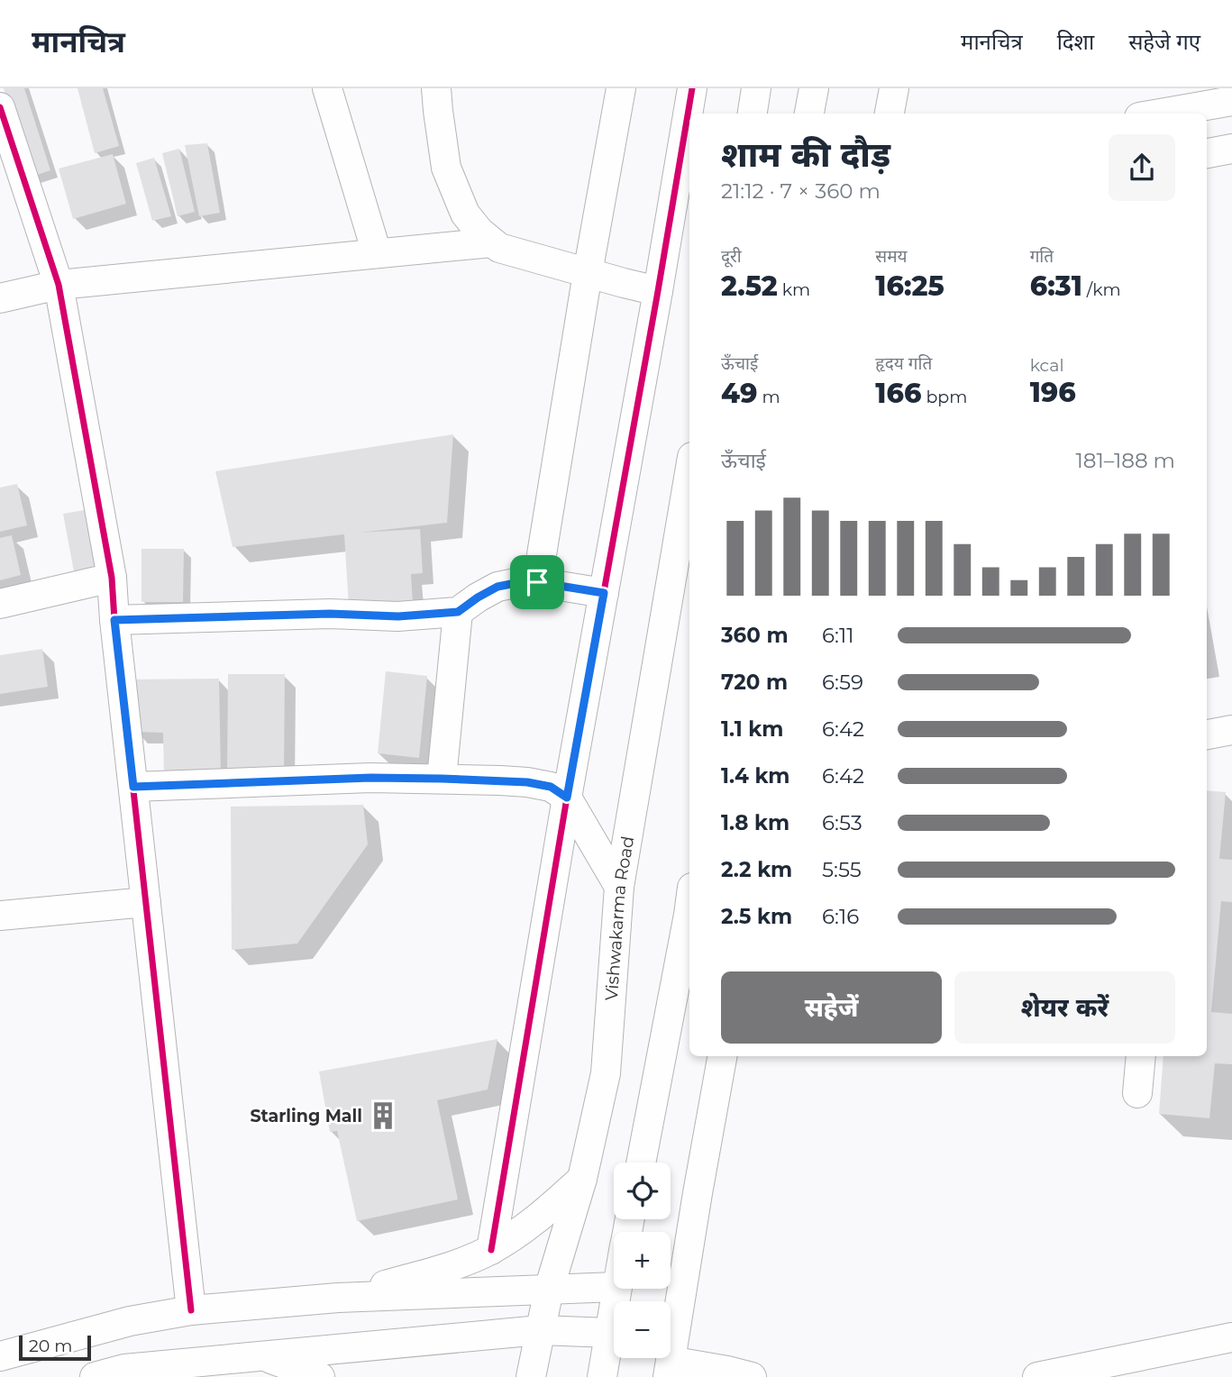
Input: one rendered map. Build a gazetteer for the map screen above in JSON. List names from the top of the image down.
{
  "streets": {
    "street": ["Vishwakarma Road"]
  },
  "places": {
    "building": ["Starling Mall"]
  },
  "scale_bar": "20 m",
  "page": {
    "header": "मानचित्र",
    "nav": ["मानचित्र", "दिशा", "सहेजे गए"],
    "heading": ["शाम की दौड़", "21:12 · 7 × 360 m"],
    "stats": [
      ["दूरी", "2.52 km"],
      ["समय", "16:25"],
      ["गति", "6:31 /km"],
      ["ऊँचाई", "49 m"],
      ["हृदय गति", "166 bpm"],
      ["kcal", "196"]
    ],
    "chart": ["ऊँचाई", "181–188 m"],
    "list": [
      {
        "name": "360 m",
        "note": "6:11"
      },
      {
        "name": "720 m",
        "note": "6:59"
      },
      {
        "name": "1.1 km",
        "note": "6:42"
      },
      {
        "name": "1.4 km",
        "note": "6:42"
      },
      {
        "name": "1.8 km",
        "note": "6:53"
      },
      {
        "name": "2.2 km",
        "note": "5:55"
      },
      {
        "name": "2.5 km",
        "note": "6:16"
      }
    ],
    "buttons": ["सहेजें", "शेयर करें"],
    "map_buttons": ["+", "−"],
    "scale": "20 m"
  }
}
